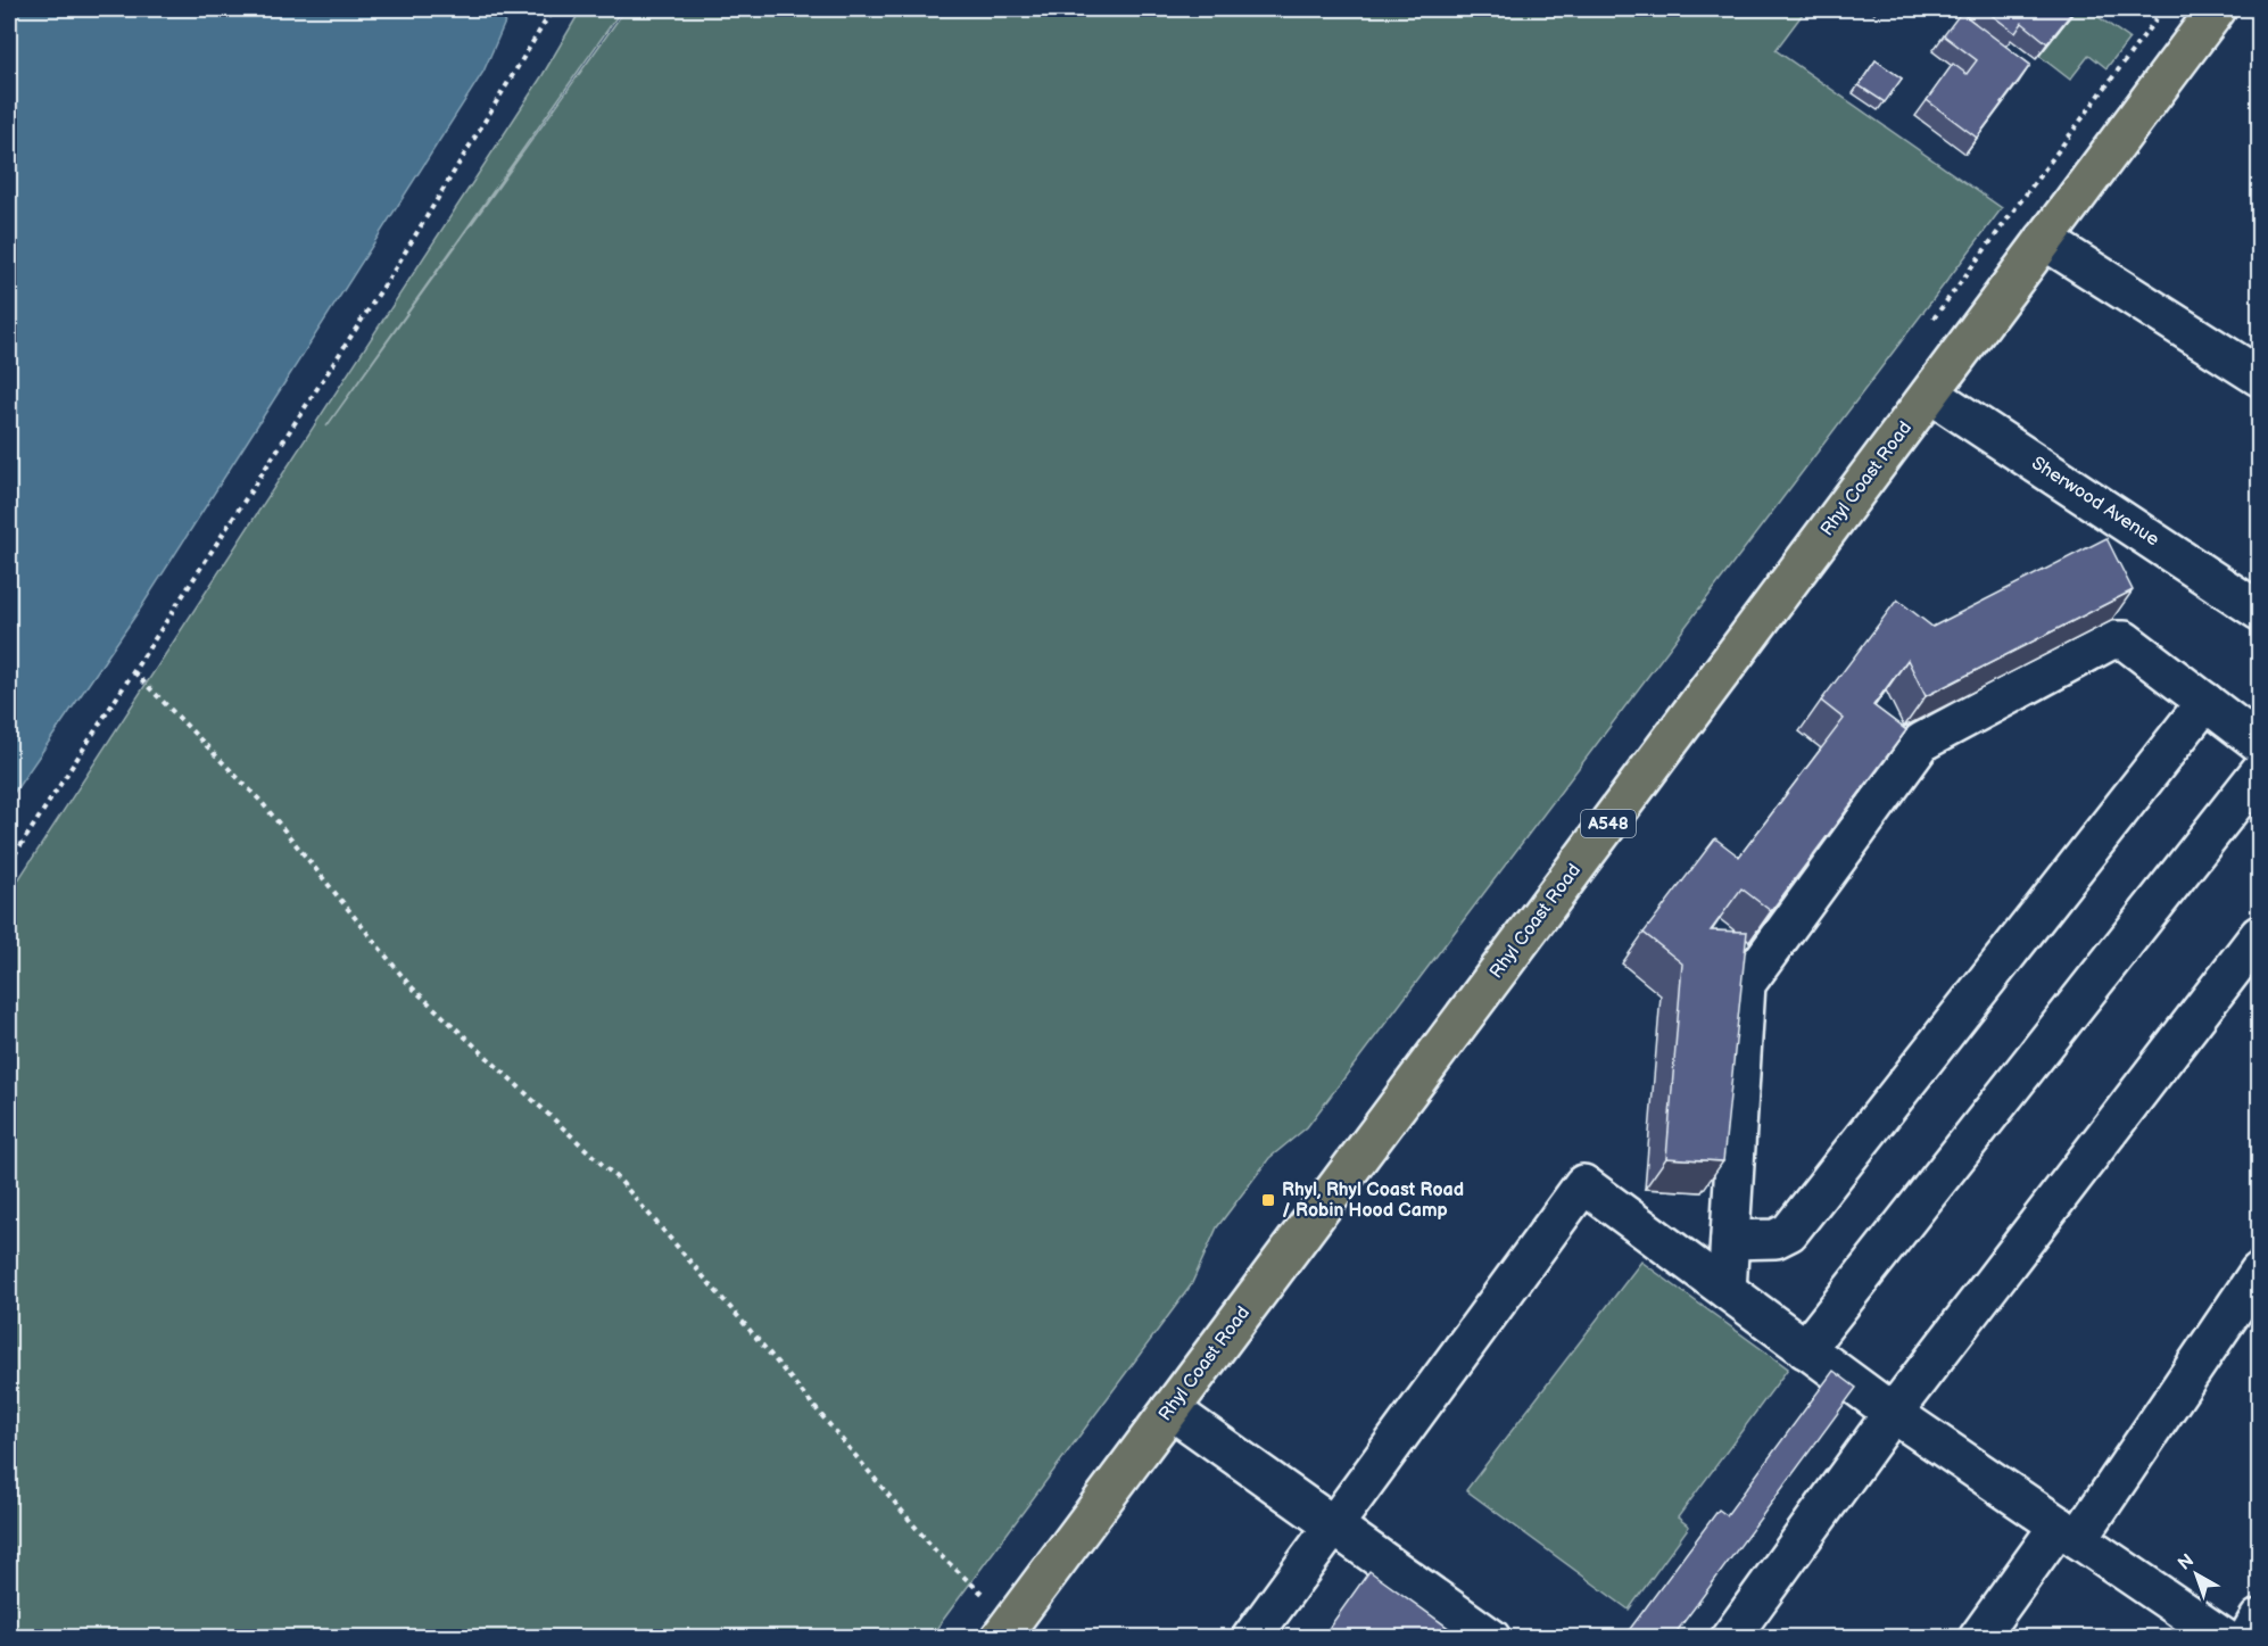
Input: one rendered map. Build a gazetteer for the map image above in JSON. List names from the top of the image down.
{
  "streets": {
    "main road": ["Rhyl Coast Road", "A548"],
    "street": ["Sherwood Avenue"]
  },
  "crossings": [
    ["Rhyl Coast Road", "Sherwood Avenue"]
  ],
  "places": {
    "transit": ["Rhyl, Rhyl Coast Road / Robin Hood Camp"]
  },
  "north": "top left"
}
